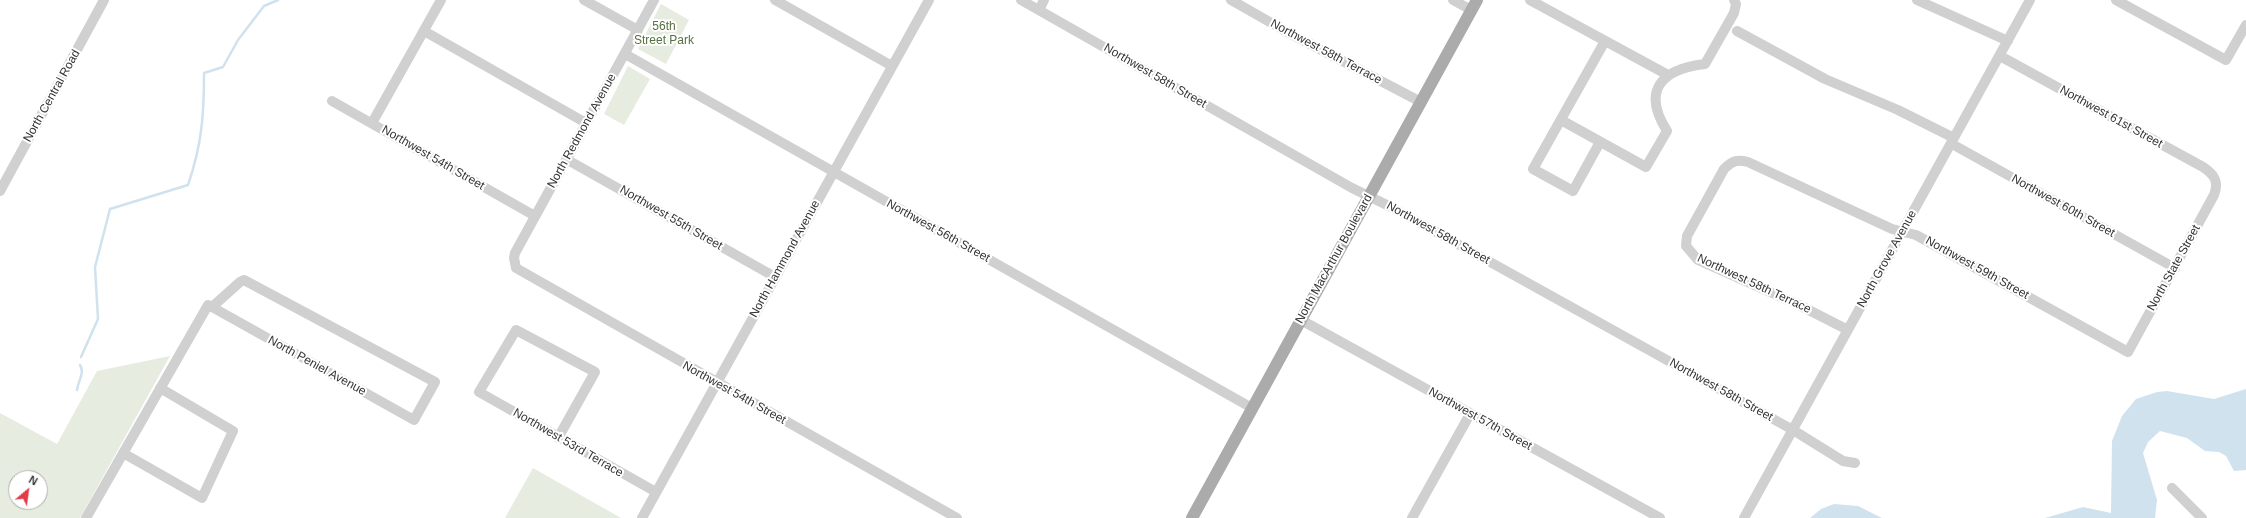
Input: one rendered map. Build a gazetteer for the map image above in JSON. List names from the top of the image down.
{
  "streets": {
    "main road": ["North MacArthur Boulevard"],
    "street": [
      "Northwest 58th Terrace",
      "Northwest 58th Street",
      "North Central Road",
      "Northwest 61st Street",
      "North Redmond Avenue",
      "Northwest 54th Street",
      "Northwest 60th Street",
      "Northwest 55th Street",
      "Northwest 56th Street",
      "North Hammond Avenue",
      "North Grove Avenue",
      "Northwest 59th Street",
      "North State Street",
      "North Peniel Avenue",
      "Northwest 57th Street",
      "Northwest 53rd Terrace"
    ]
  },
  "crossings": [
    ["Northwest 58th Terrace", "North MacArthur Boulevard"],
    ["Northwest 58th Terrace", "North Grove Avenue"],
    ["Northwest 58th Terrace", "Northwest 59th Street"],
    ["Northwest 58th Street", "North MacArthur Boulevard"],
    ["Northwest 58th Street", "North Grove Avenue"],
    ["Northwest 61st Street", "North Grove Avenue"],
    ["Northwest 61st Street", "North State Street"],
    ["North Redmond Avenue", "Northwest 54th Street"],
    ["North Redmond Avenue", "Northwest 55th Street"],
    ["North Redmond Avenue", "Northwest 56th Street"],
    ["Northwest 54th Street", "North Hammond Avenue"],
    ["Northwest 60th Street", "North Grove Avenue"],
    ["Northwest 60th Street", "North State Street"],
    ["Northwest 55th Street", "North Hammond Avenue"],
    ["Northwest 56th Street", "North Hammond Avenue"],
    ["Northwest 56th Street", "North MacArthur Boulevard"],
    ["North Hammond Avenue", "Northwest 53rd Terrace"],
    ["North MacArthur Boulevard", "Northwest 57th Street"],
    ["North Grove Avenue", "Northwest 59th Street"],
    ["Northwest 59th Street", "North State Street"]
  ],
  "parks": ["56th Street Park"],
  "north": "top right"
}
